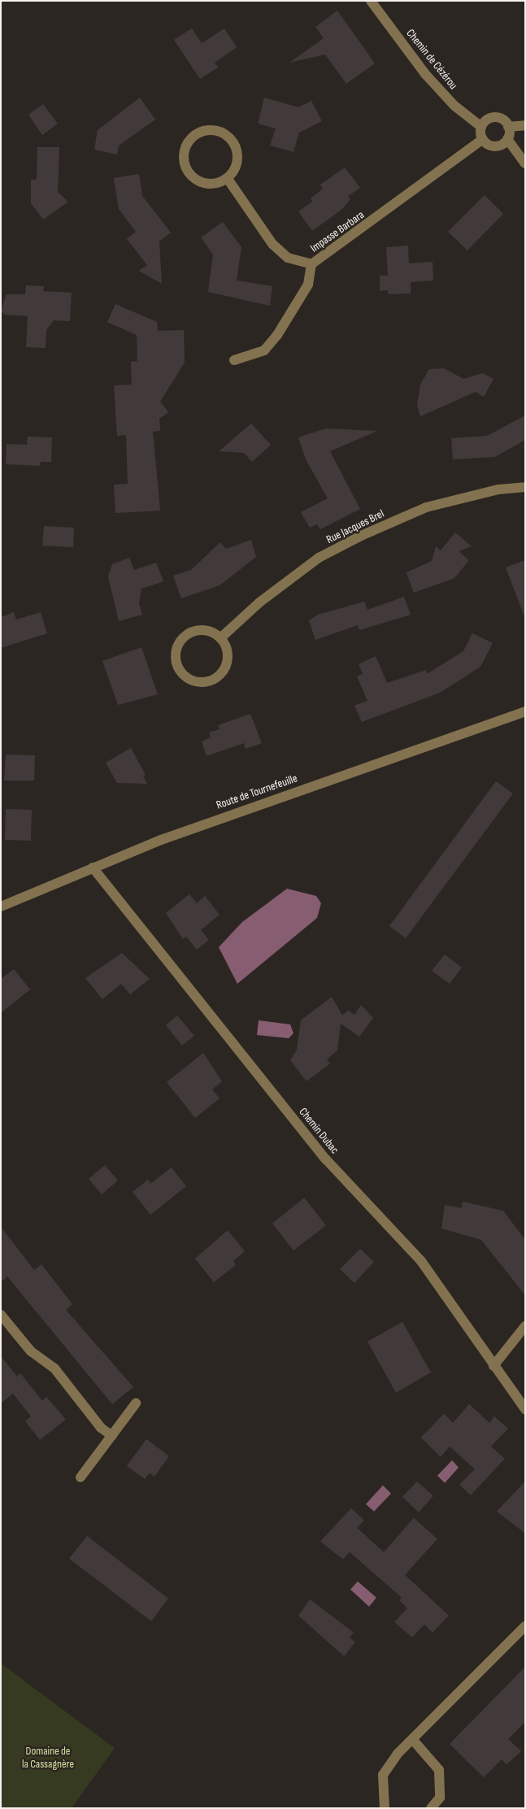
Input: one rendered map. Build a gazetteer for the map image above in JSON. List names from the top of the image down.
{
  "streets": {
    "street": [
      "Chemin de Cézérou",
      "Impasse Barbara",
      "Rue Jacques Brel",
      "Route de Tournefeuille",
      "Chemin Dubac"
    ]
  },
  "crossings": [
    ["Chemin de Cézérou", "Impasse Barbara"],
    ["Route de Tournefeuille", "Chemin Dubac"]
  ],
  "parks": ["Domaine de la Cassagnère"]
}
